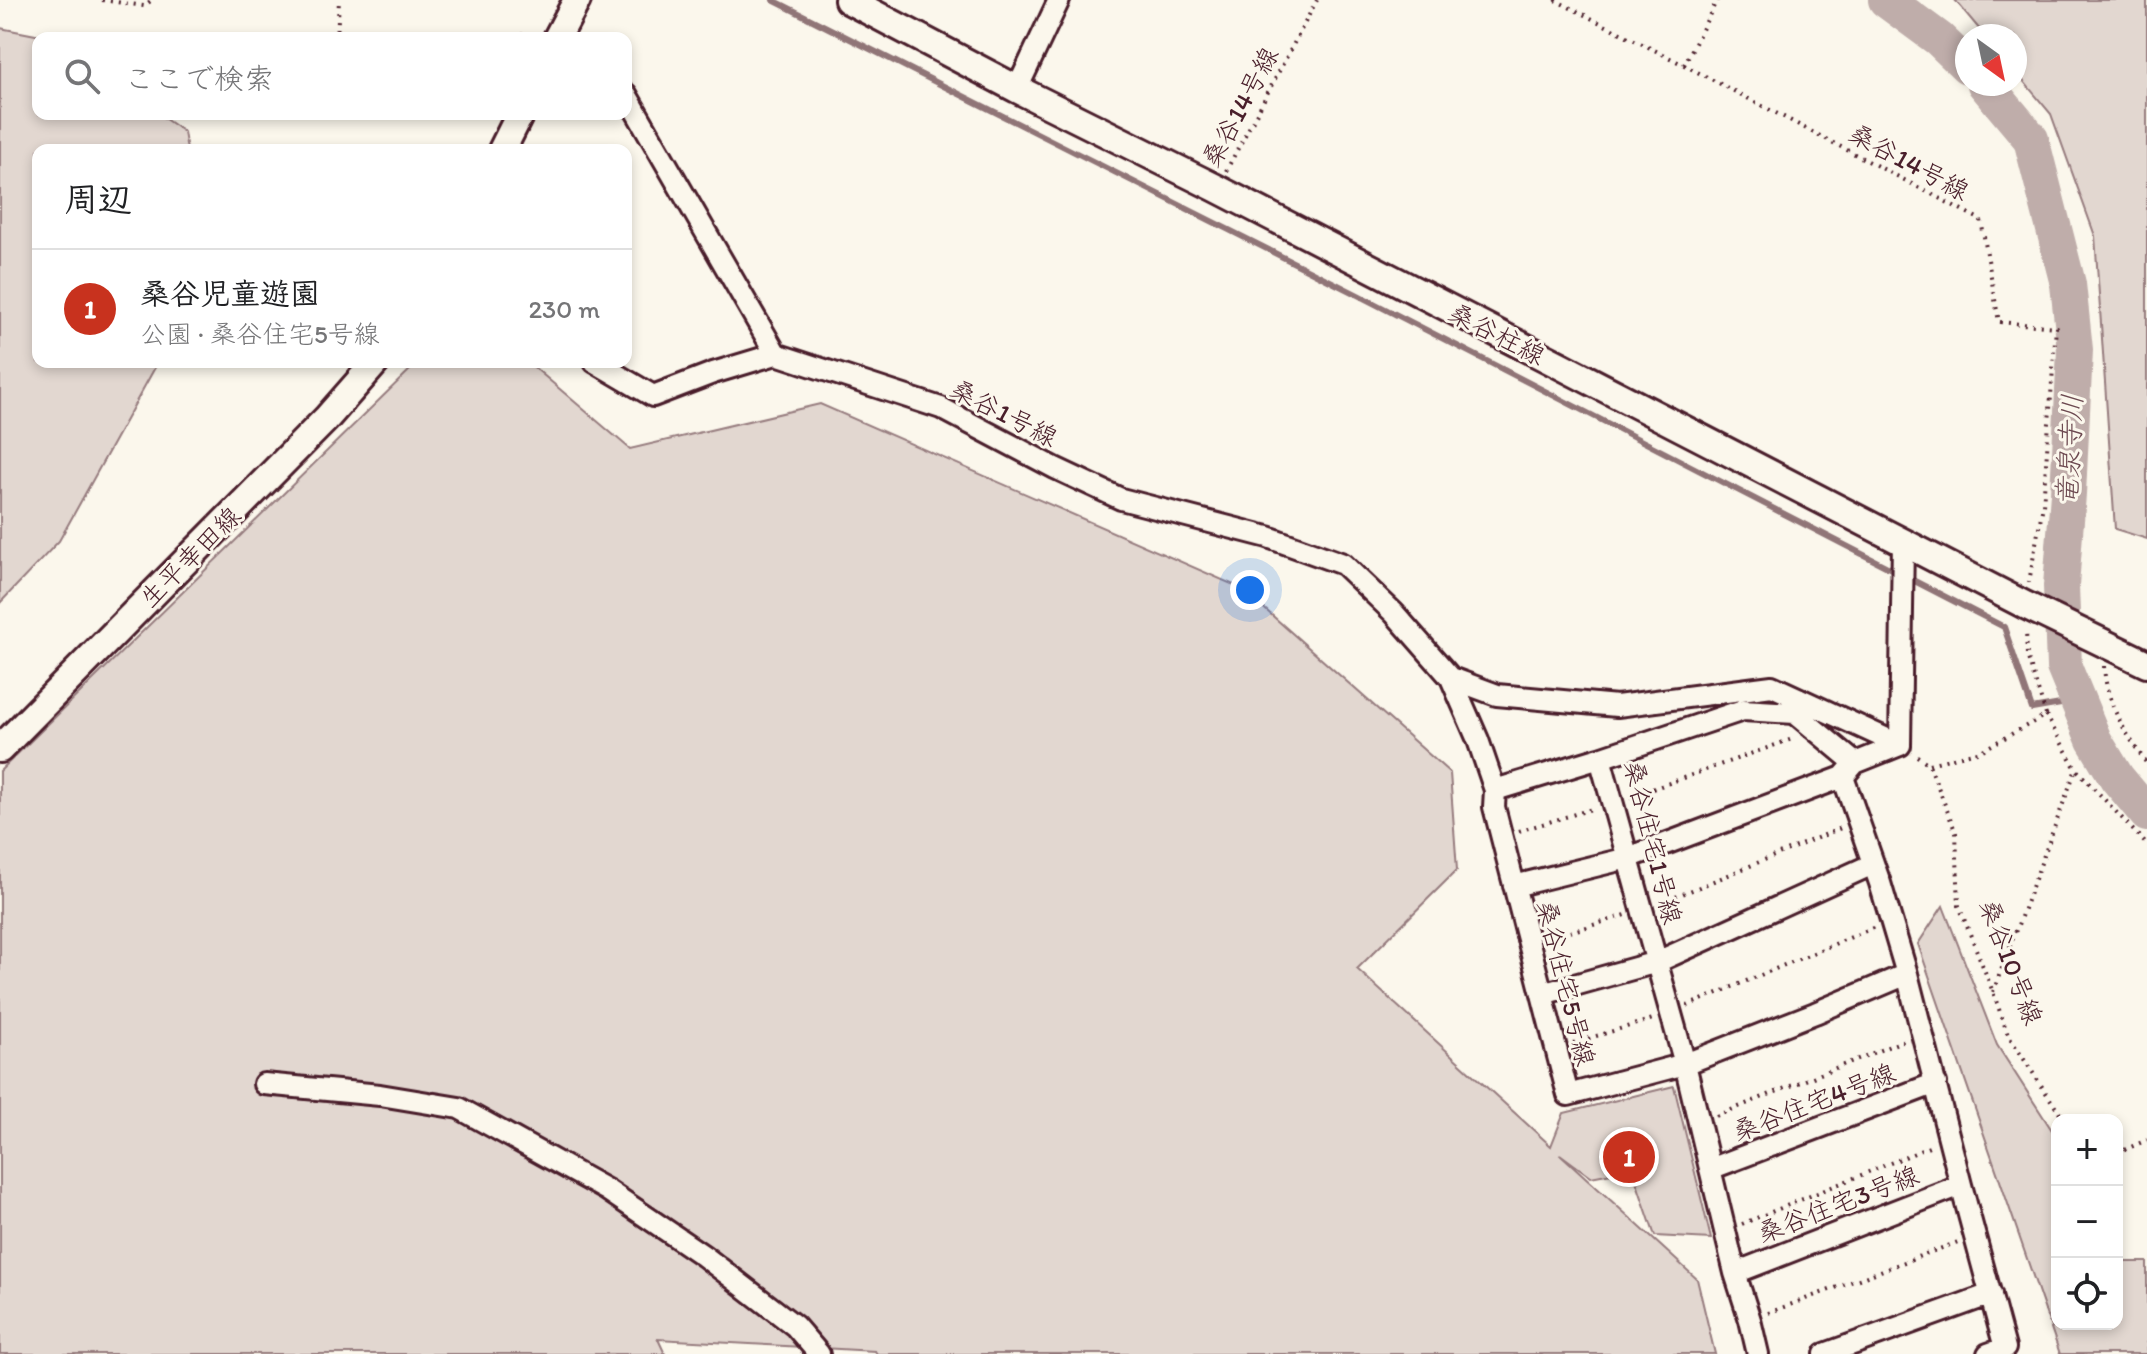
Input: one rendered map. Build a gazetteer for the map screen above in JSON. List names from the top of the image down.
{
  "streets": {
    "main road": ["桑谷柱線", "生平幸田線"],
    "street": [
      "桑谷1号線",
      "桑谷住宅1号線",
      "桑谷住宅5号線",
      "桑谷住宅4号線",
      "桑谷住宅3号線"
    ],
    "path": ["桑谷14号線", "桑谷10号線"]
  },
  "crossings": [
    ["桑谷14号線", "桑谷柱線"],
    ["桑谷1号線", "桑谷住宅5号線"],
    ["桑谷住宅1号線", "桑谷住宅5号線"],
    ["桑谷住宅1号線", "桑谷住宅4号線"],
    ["桑谷住宅1号線", "桑谷住宅3号線"]
  ],
  "water": ["竜泉寺川"],
  "north": "bottom right",
  "page": {
    "search": "ここで検索",
    "heading": "周辺",
    "list": [
      {
        "mark": "1",
        "name": "桑谷児童遊園",
        "note": "公園 · 桑谷住宅5号線",
        "value": "230 m"
      }
    ],
    "map_buttons": ["+", "−"],
    "pins": "1"
  }
}
